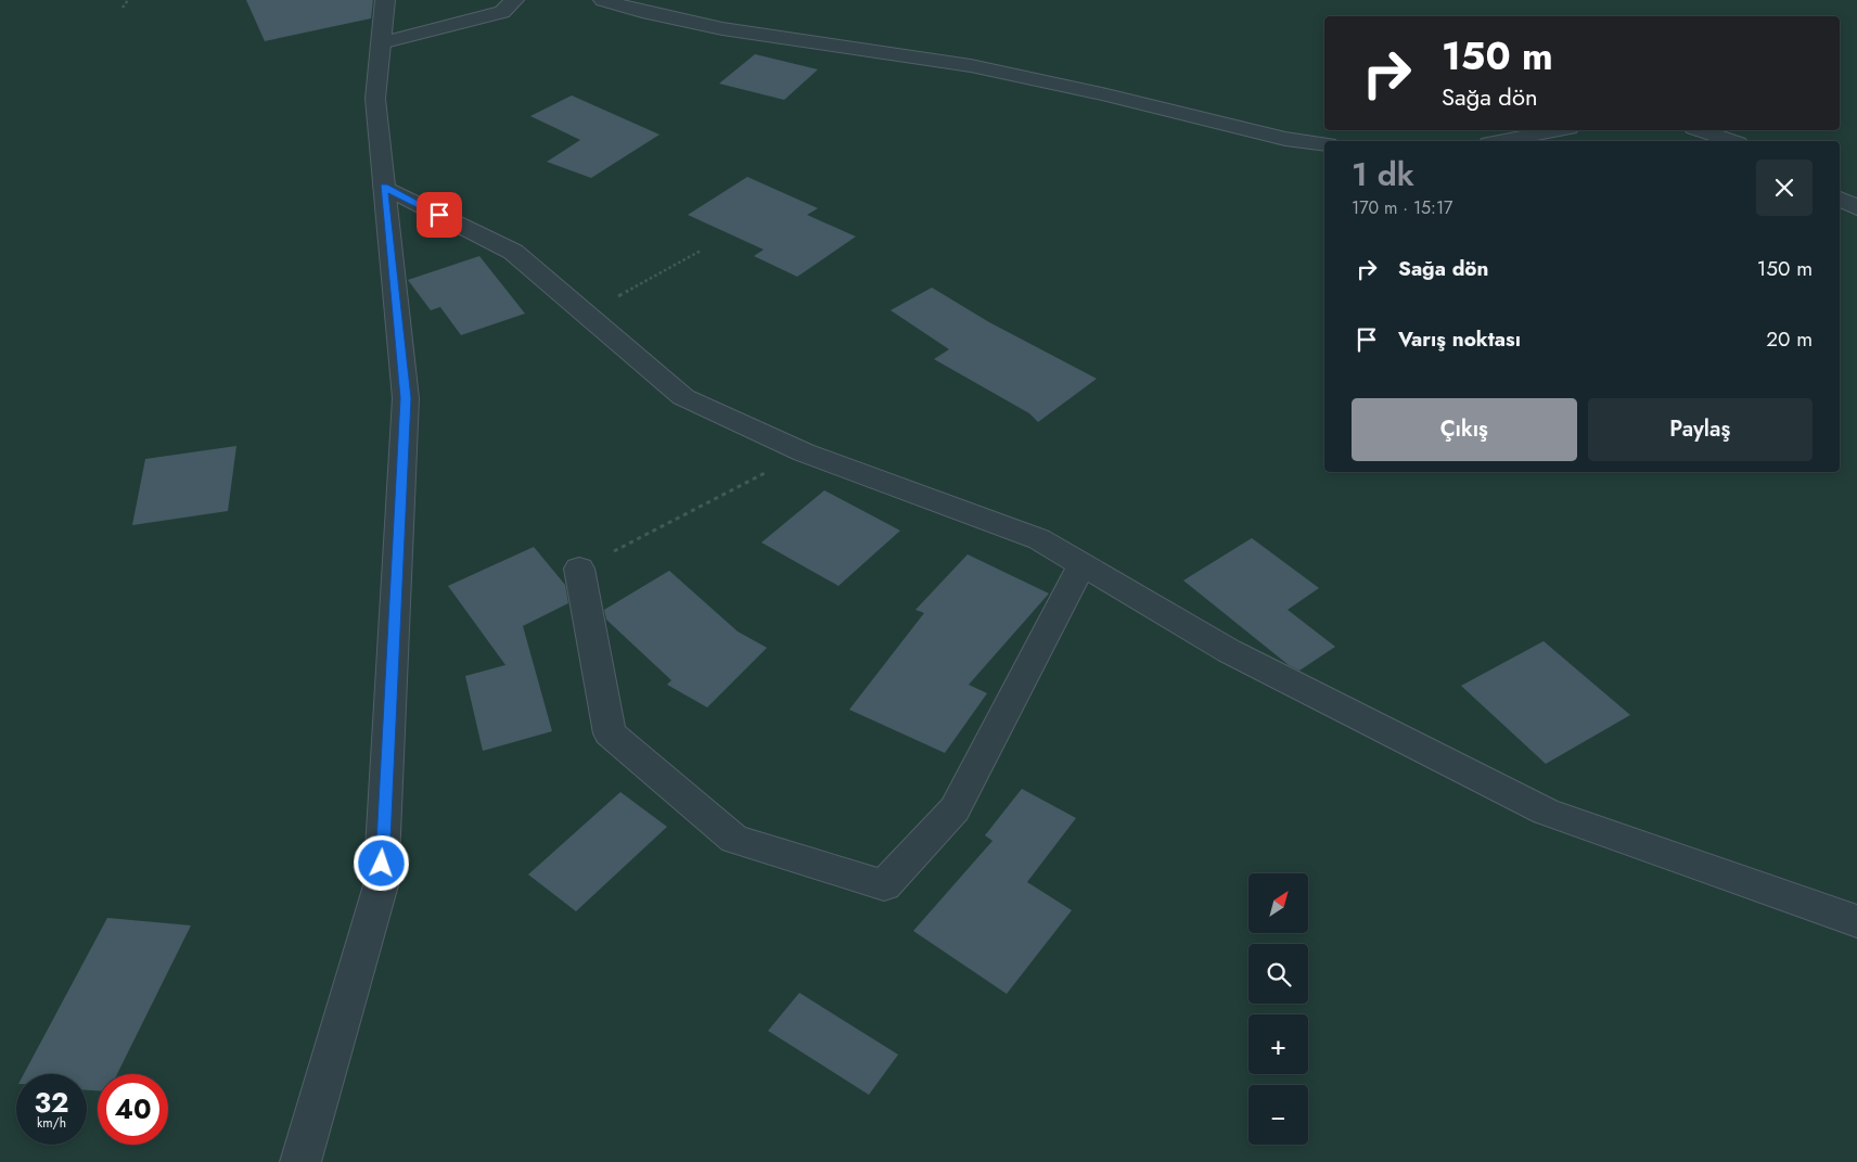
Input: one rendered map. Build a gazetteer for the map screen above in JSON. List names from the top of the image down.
{
  "north": "top right",
  "page": {
    "turn": ["150 m", "Sağa dön"],
    "heading": ["1 dk", "170 m · 15:17"],
    "list": [
      {
        "name": "Sağa dön",
        "value": "150 m"
      },
      {
        "name": "Varış noktası",
        "value": "20 m"
      }
    ],
    "buttons": ["Çıkış", "Paylaş"],
    "map_buttons": ["+", "−"],
    "speed": "32 km/h",
    "limit": "40"
  }
}
